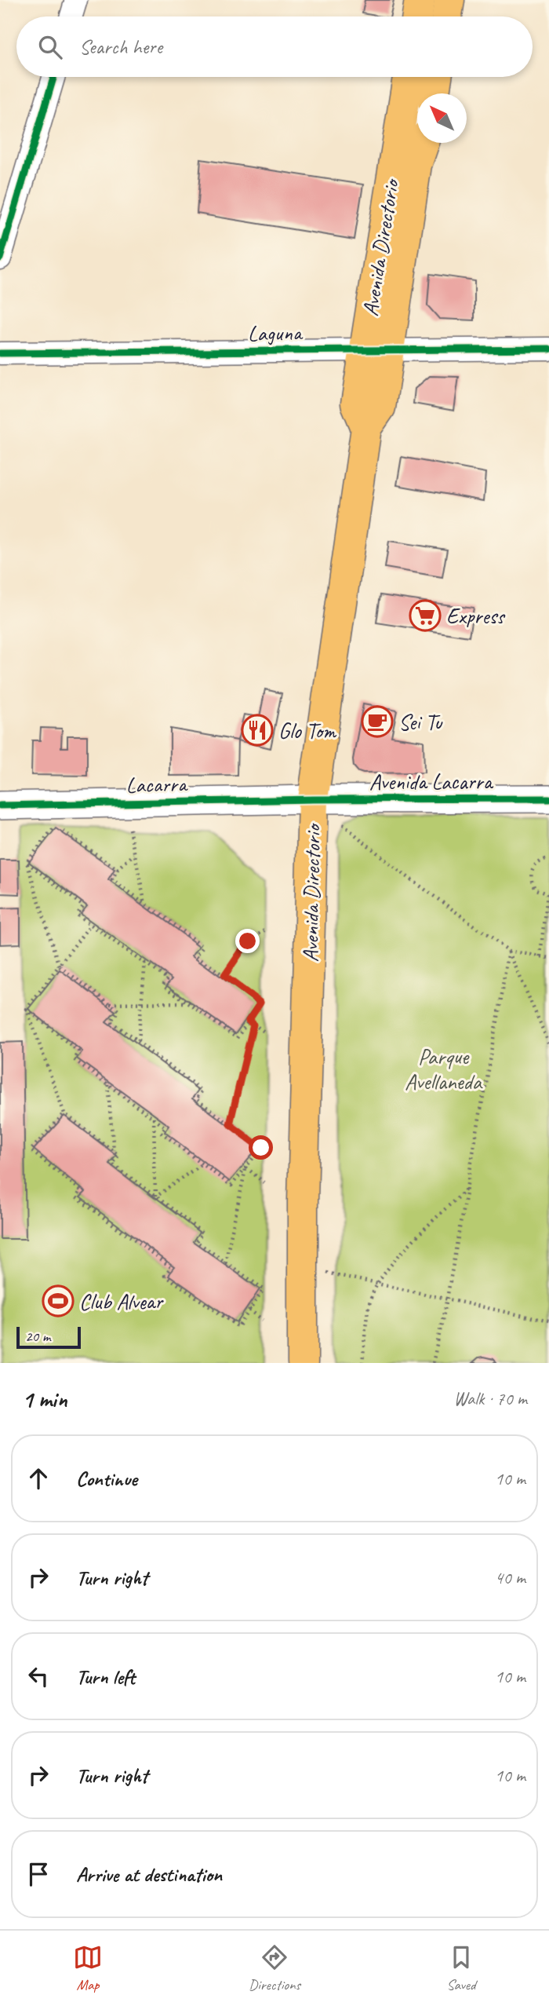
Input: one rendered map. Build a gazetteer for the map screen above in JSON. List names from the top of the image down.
{
  "streets": {
    "main road": ["Avenida Directorio"],
    "street": ["Laguna", "Avenida Lacarra", "Lacarra"]
  },
  "crossings": [
    ["Avenida Directorio", "Laguna"],
    ["Avenida Directorio", "Avenida Lacarra"],
    ["Avenida Directorio", "Lacarra"],
    ["Avenida Lacarra", "Lacarra"]
  ],
  "parks": ["Parque Avellaneda"],
  "places": {
    "supermarket": ["Express"],
    "cafe": ["Sei Tu"],
    "restaurant": ["Glo Tom"],
    "sports": ["Club Alvear"]
  },
  "scale_bar": "20 m",
  "north": "top left",
  "page": {
    "search": "Search here",
    "scale": "20 m",
    "heading": ["1 min", "Walk · 70 m"],
    "list": [
      ["Continue", "10 m"],
      ["Turn right", "40 m"],
      ["Turn left", "10 m"],
      ["Turn right", "10 m"],
      "Arrive at destination"
    ],
    "nav": ["Map", "Directions", "Saved"]
  }
}
